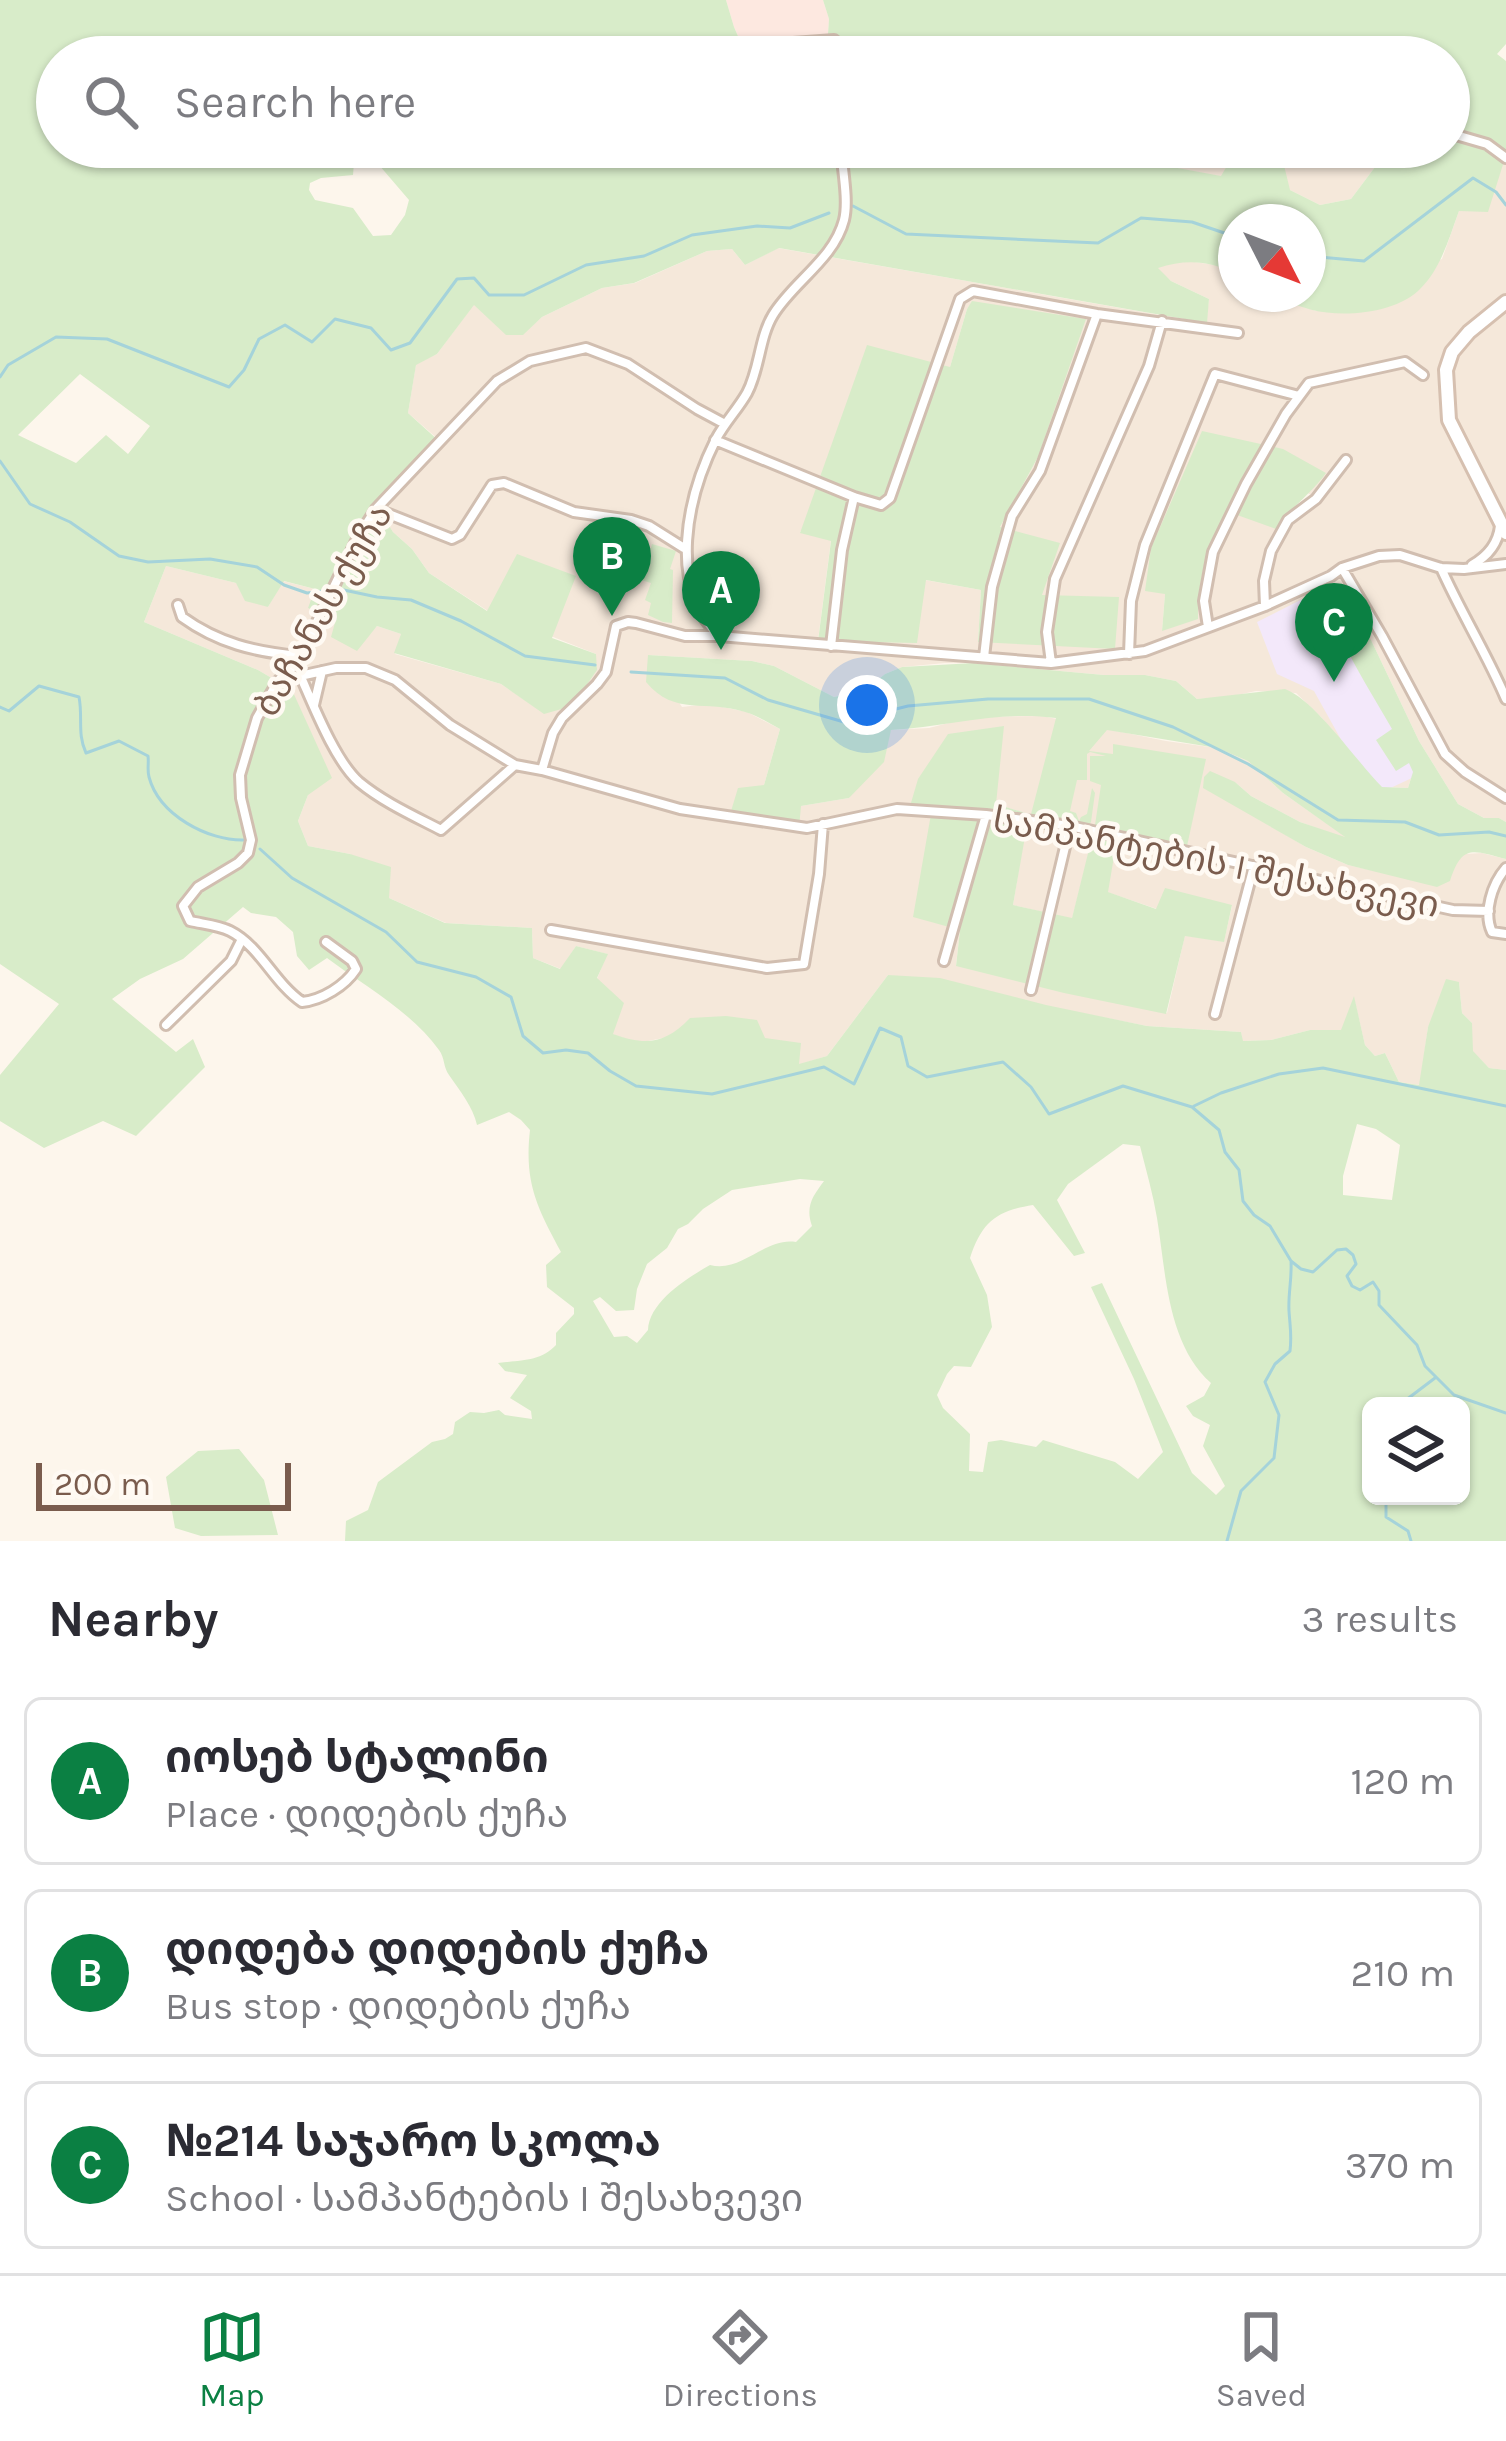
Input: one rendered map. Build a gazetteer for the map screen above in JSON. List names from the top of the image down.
{
  "streets": {
    "street": ["ბაჩანას ქუჩა", "სამპანტების I შესახვევი"]
  },
  "scale_bar": "200 m",
  "north": "bottom right",
  "page": {
    "search": "Search here",
    "pins": ["B", "A", "C"],
    "scale": "200 m",
    "heading": ["Nearby", "3 results"],
    "list": [
      {
        "mark": "A",
        "name": "იოსებ სტალინი",
        "note": "Place · დიდების ქუჩა",
        "value": "120 m"
      },
      {
        "mark": "B",
        "name": "დიდება დიდების ქუჩა",
        "note": "Bus stop · დიდების ქუჩა",
        "value": "210 m"
      },
      {
        "mark": "C",
        "name": "№214 საჯარო სკოლა",
        "note": "School · სამპანტების I შესახვევი",
        "value": "370 m"
      }
    ],
    "nav": ["Map", "Directions", "Saved"]
  }
}
